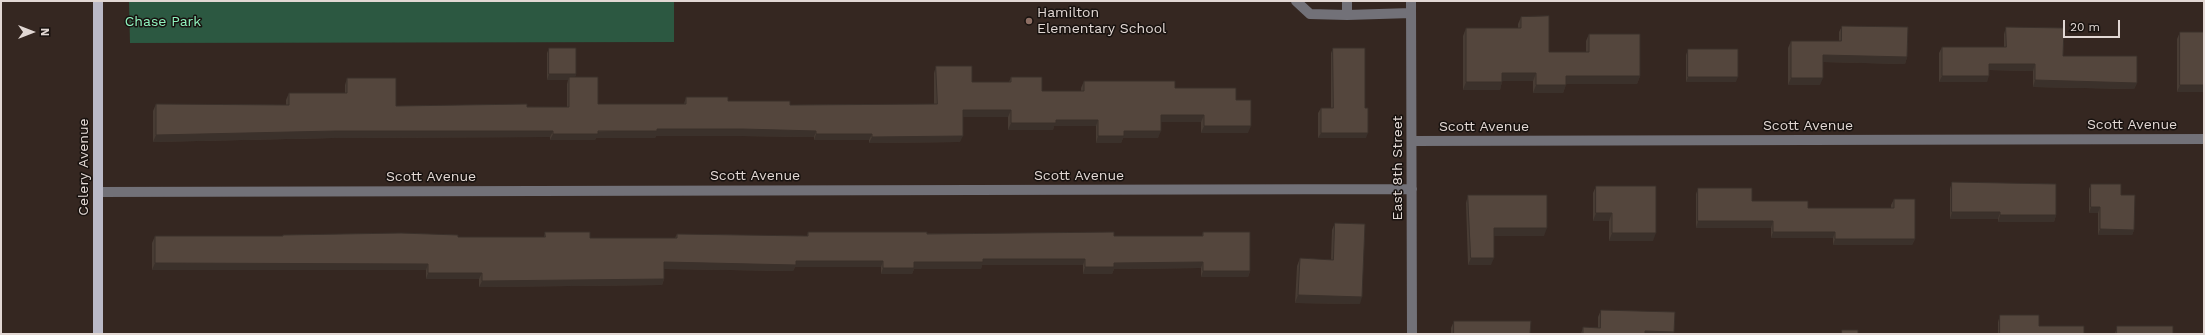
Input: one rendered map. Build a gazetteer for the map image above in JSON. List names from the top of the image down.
{
  "streets": {
    "main road": ["Celery Avenue"],
    "street": ["Scott Avenue", "East 8th Street"]
  },
  "crossings": [
    ["Scott Avenue", "Celery Avenue"],
    ["Scott Avenue", "East 8th Street"]
  ],
  "parks": ["Chase Park"],
  "places": ["Hamilton Elementary School"],
  "scale_bar": "20 m",
  "north": "right"
}
